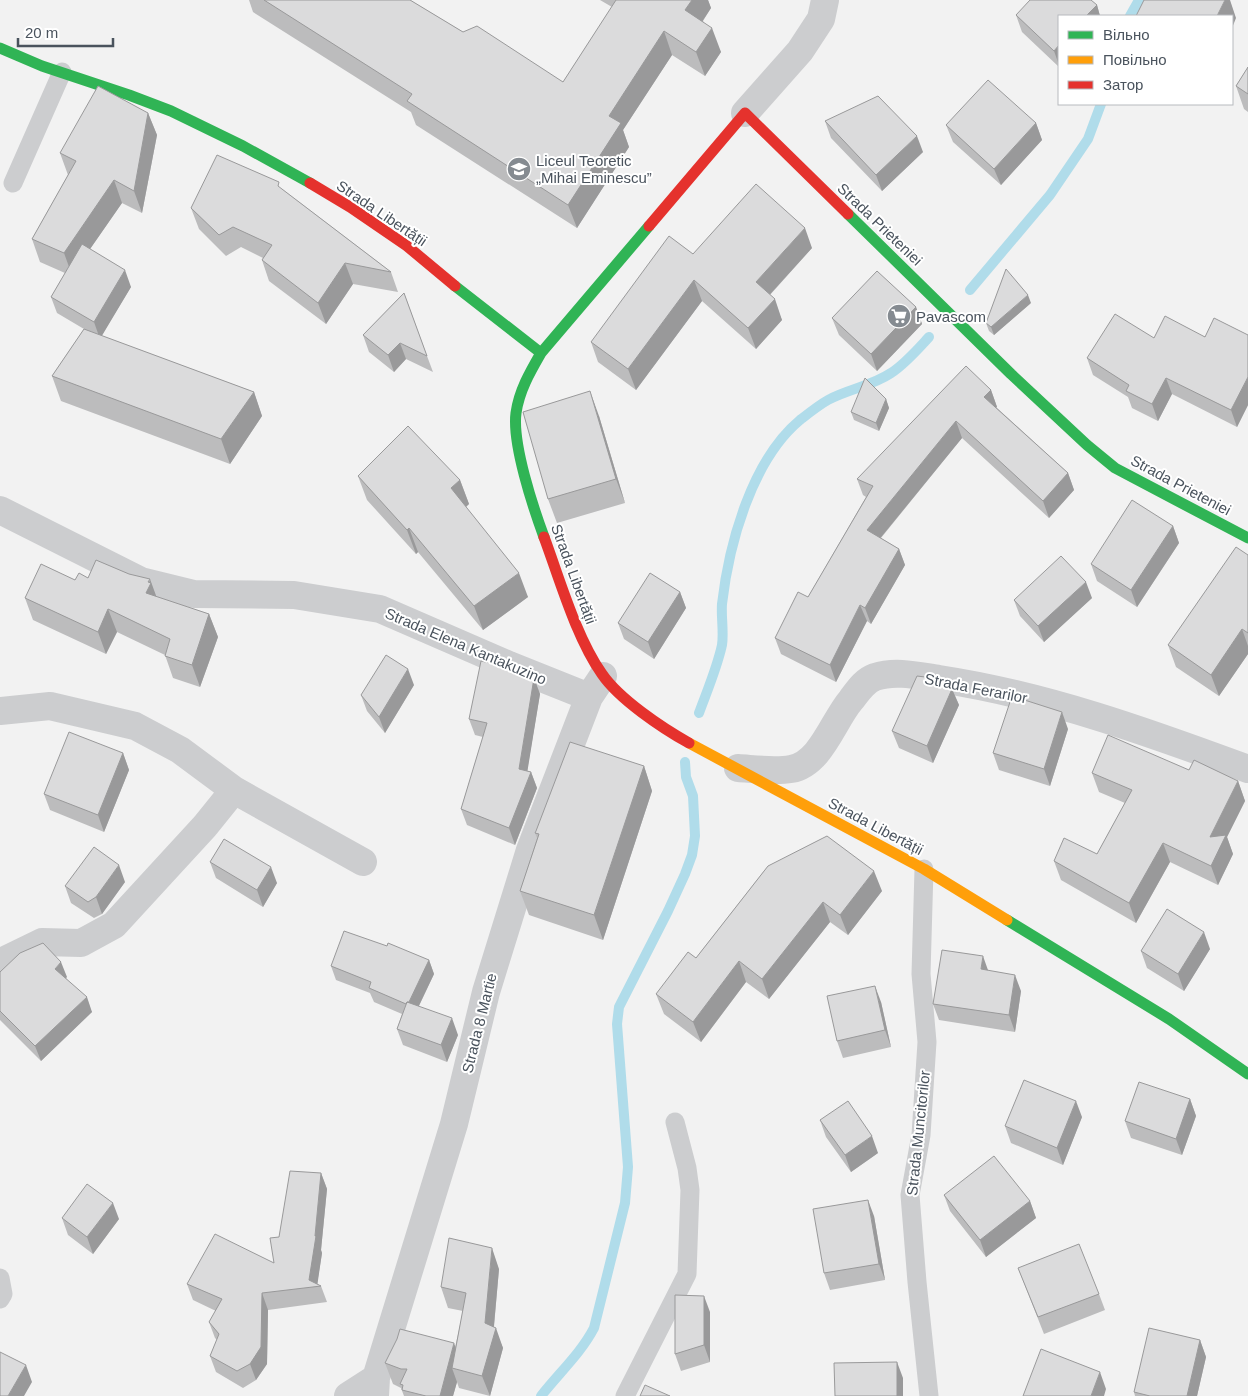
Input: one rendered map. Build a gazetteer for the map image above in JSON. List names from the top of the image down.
{
  "streets": {
    "main road": ["Strada Libertății", "Strada Prieteniei"],
    "street": ["Strada Elena Kantakuzino", "Strada Ferarilor", "Strada 8 Martie"],
    "lane": ["Strada Muncitorilor"]
  },
  "crossings": [
    ["Strada Libertății", "Strada Elena Kantakuzino"],
    ["Strada Libertății", "Strada Ferarilor"],
    ["Strada Libertății", "Strada 8 Martie"],
    ["Strada Libertății", "Strada Muncitorilor"],
    ["Strada Elena Kantakuzino", "Strada 8 Martie"]
  ],
  "places": {
    "school or university": ["Liceul Teoretic „Mihai Eminescu”"],
    "supermarket": ["Pavascom"]
  },
  "legend": ["Вільно", "Повільно", "Затор"],
  "scale_bar": "20 m"
}
